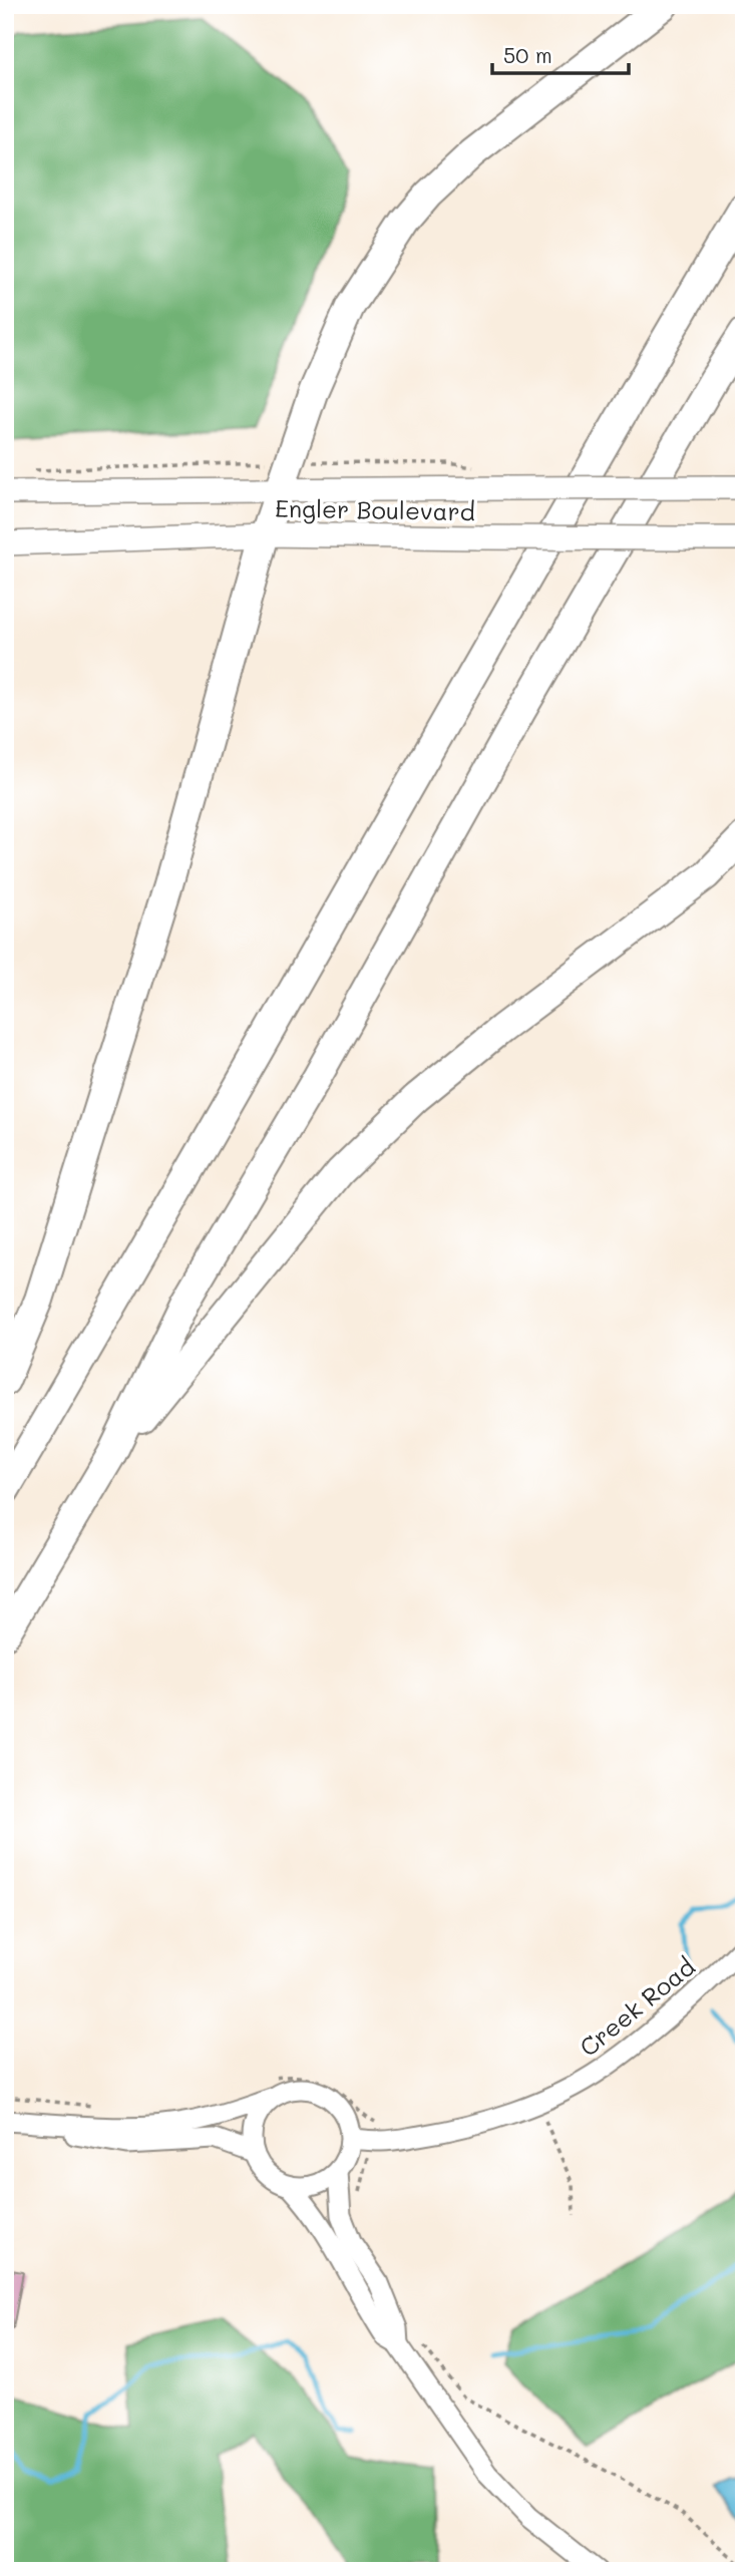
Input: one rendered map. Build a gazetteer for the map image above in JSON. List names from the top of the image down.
{
  "streets": {
    "main road": ["Engler Boulevard"],
    "street": ["Creek Road"]
  },
  "scale_bar": "50 m"
}
